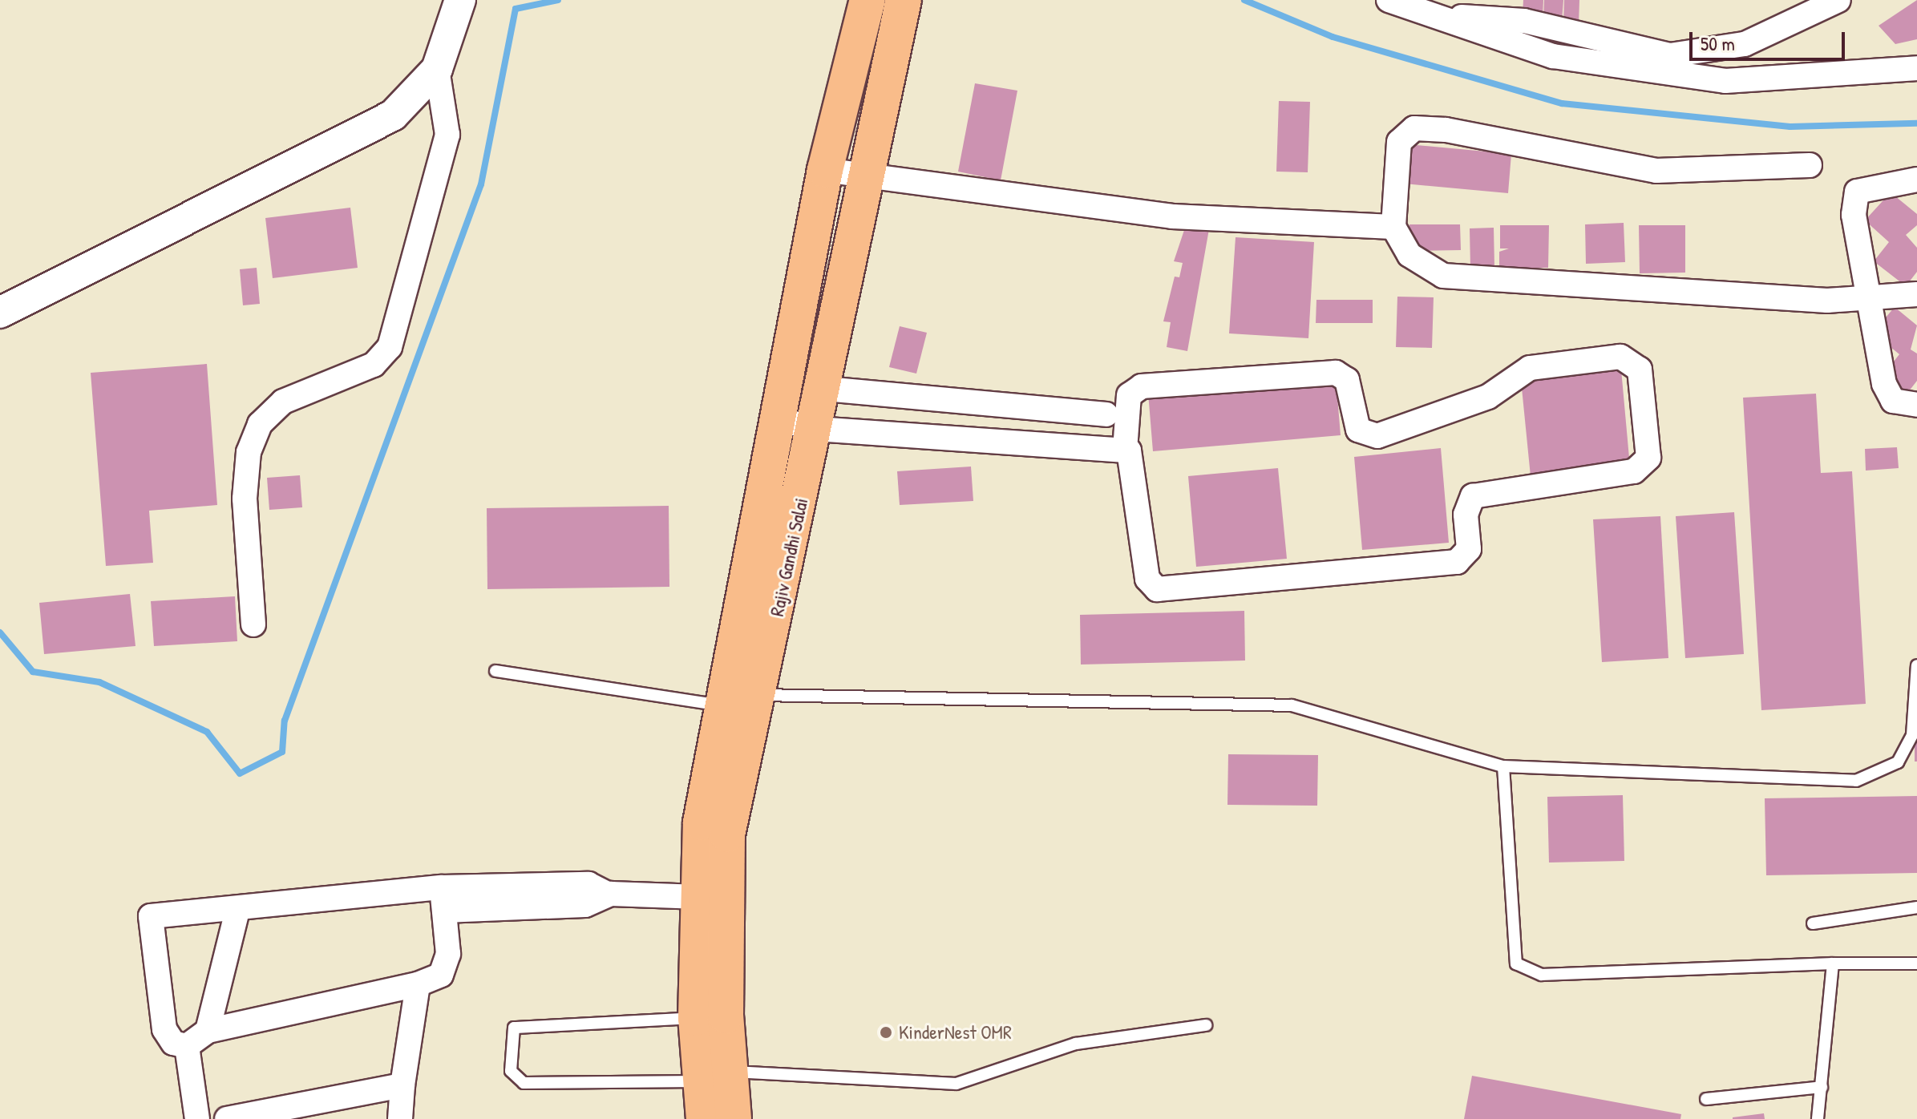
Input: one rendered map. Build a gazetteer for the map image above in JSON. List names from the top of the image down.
{
  "streets": {
    "main road": ["Rajiv Gandhi Salai"]
  },
  "places": ["KinderNest OMR"],
  "scale_bar": "50 m"
}
